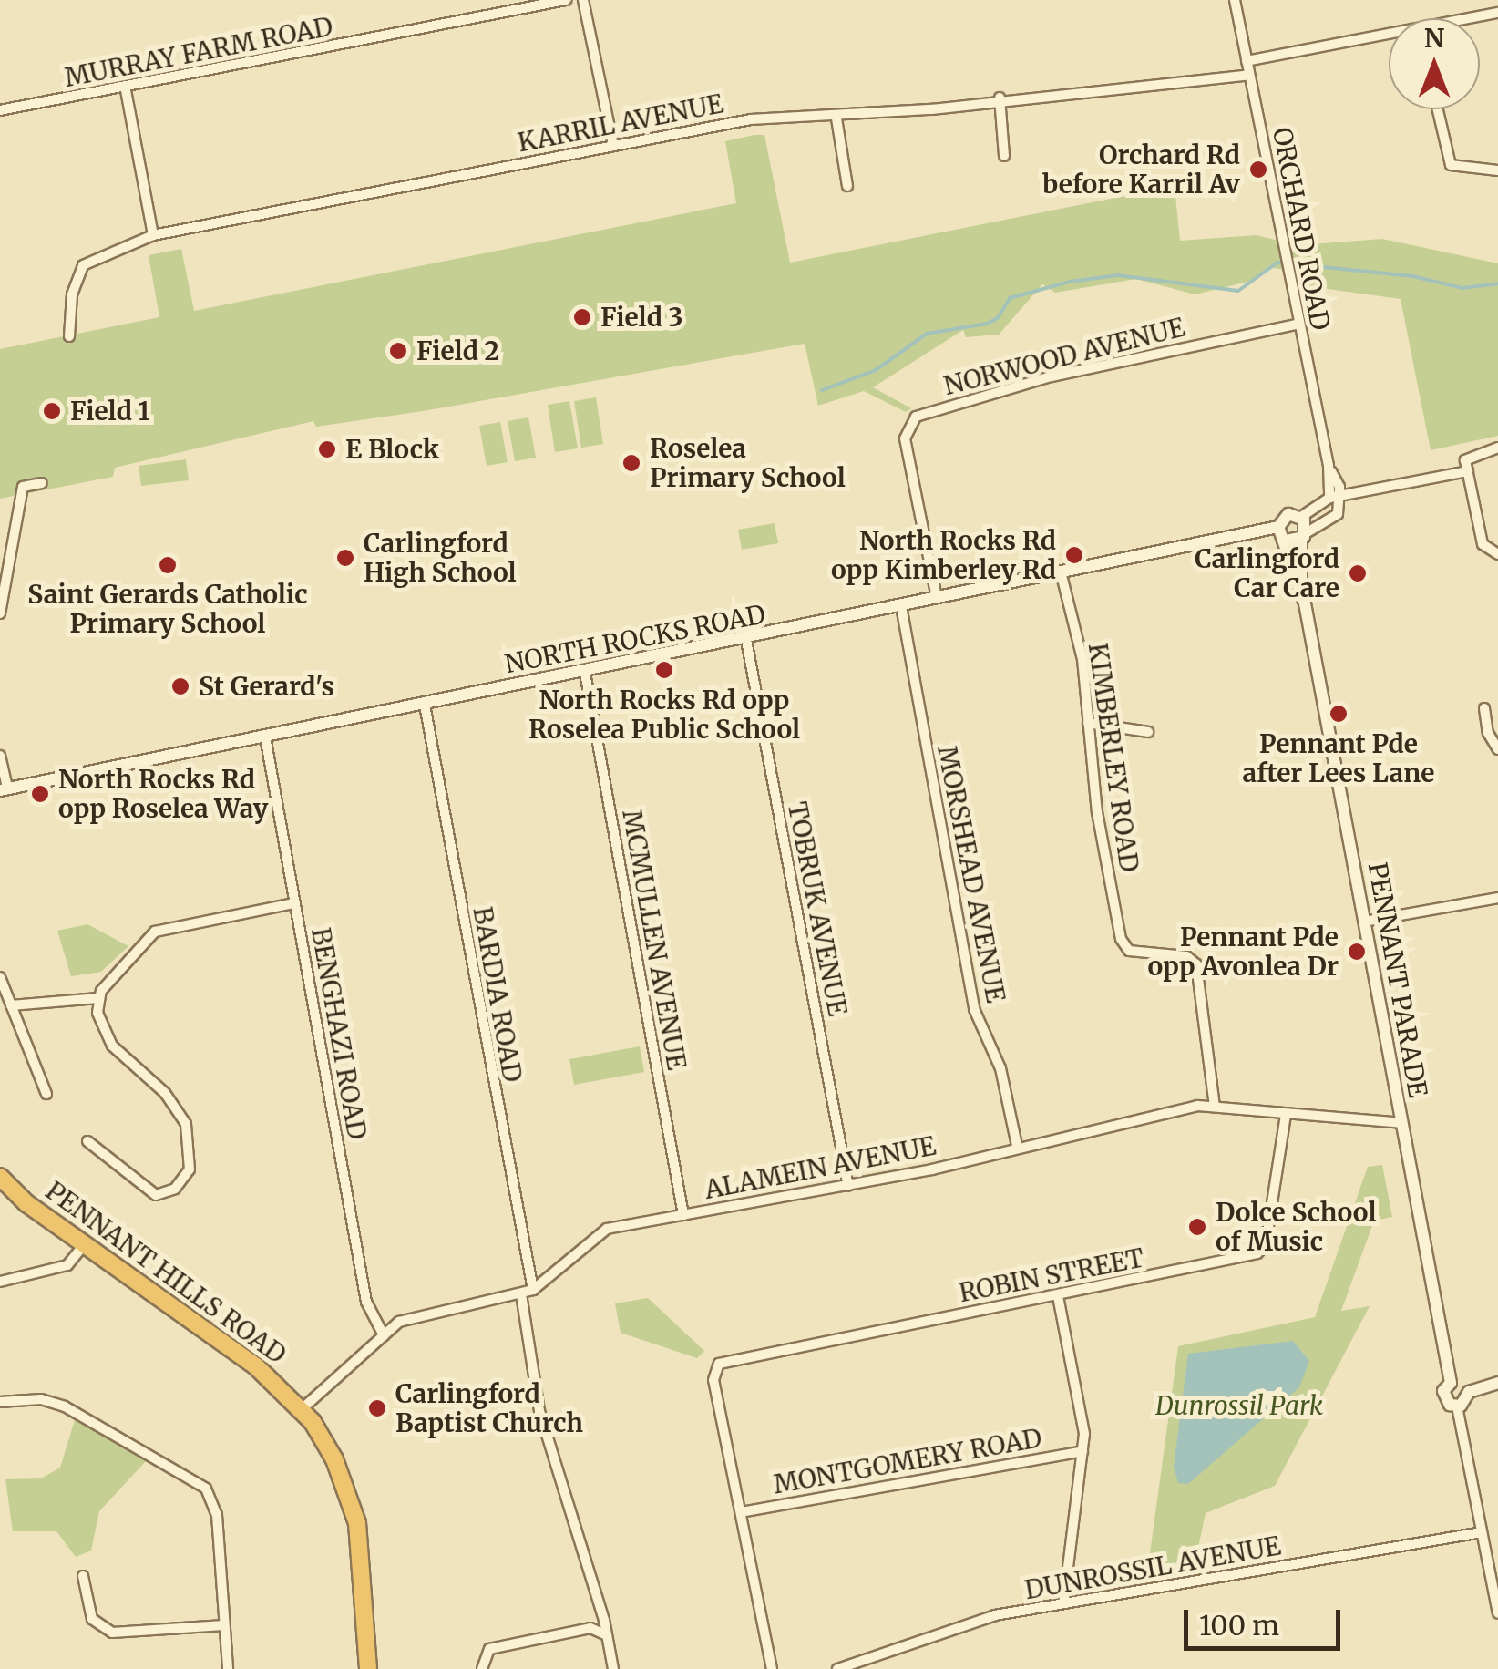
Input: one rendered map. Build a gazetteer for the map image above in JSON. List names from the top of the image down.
{
  "streets": {
    "highway": ["PENNANT HILLS ROAD"],
    "street": [
      "MURRAY FARM ROAD",
      "KARRIL AVENUE",
      "ORCHARD ROAD",
      "NORWOOD AVENUE",
      "NORTH ROCKS ROAD",
      "KIMBERLEY ROAD",
      "MORSHEAD AVENUE",
      "TOBRUK AVENUE",
      "MCMULLEN AVENUE",
      "PENNANT PARADE",
      "BARDIA ROAD",
      "BENGHAZI ROAD",
      "ALAMEIN AVENUE",
      "ROBIN STREET",
      "MONTGOMERY ROAD",
      "DUNROSSIL AVENUE"
    ]
  },
  "crossings": [
    ["KARRIL AVENUE", "ORCHARD ROAD"],
    ["ORCHARD ROAD", "NORWOOD AVENUE"],
    ["NORWOOD AVENUE", "NORTH ROCKS ROAD"],
    ["NORTH ROCKS ROAD", "KIMBERLEY ROAD"],
    ["NORTH ROCKS ROAD", "MORSHEAD AVENUE"],
    ["NORTH ROCKS ROAD", "TOBRUK AVENUE"],
    ["NORTH ROCKS ROAD", "MCMULLEN AVENUE"],
    ["NORTH ROCKS ROAD", "PENNANT PARADE"],
    ["NORTH ROCKS ROAD", "BARDIA ROAD"],
    ["NORTH ROCKS ROAD", "BENGHAZI ROAD"],
    ["KIMBERLEY ROAD", "ALAMEIN AVENUE"],
    ["MORSHEAD AVENUE", "ALAMEIN AVENUE"],
    ["TOBRUK AVENUE", "ALAMEIN AVENUE"],
    ["MCMULLEN AVENUE", "ALAMEIN AVENUE"],
    ["PENNANT PARADE", "ALAMEIN AVENUE"],
    ["BARDIA ROAD", "ALAMEIN AVENUE"],
    ["BENGHAZI ROAD", "ALAMEIN AVENUE"],
    ["ALAMEIN AVENUE", "PENNANT HILLS ROAD"],
    ["ALAMEIN AVENUE", "ROBIN STREET"],
    ["ROBIN STREET", "MONTGOMERY ROAD"]
  ],
  "parks": ["Dunrossil Park"],
  "places": [
    "Orchard Rd before Karril Av",
    "Field 3",
    "Field 2",
    "Field 1",
    "E Block",
    "Roselea Primary School",
    "North Rocks Rd opp Kimberley Rd",
    "Carlingford High School",
    "Saint Gerards Catholic Primary School",
    "Carlingford Car Care",
    "North Rocks Rd opp Roselea Public School",
    "St Gerard's",
    "Pennant Pde after Lees Lane",
    "North Rocks Rd opp Roselea Way",
    "Pennant Pde opp Avonlea Dr",
    "Dolce School of Music",
    "Carlingford Baptist Church"
  ],
  "scale_bar": "100 m",
  "north": "top"
}
